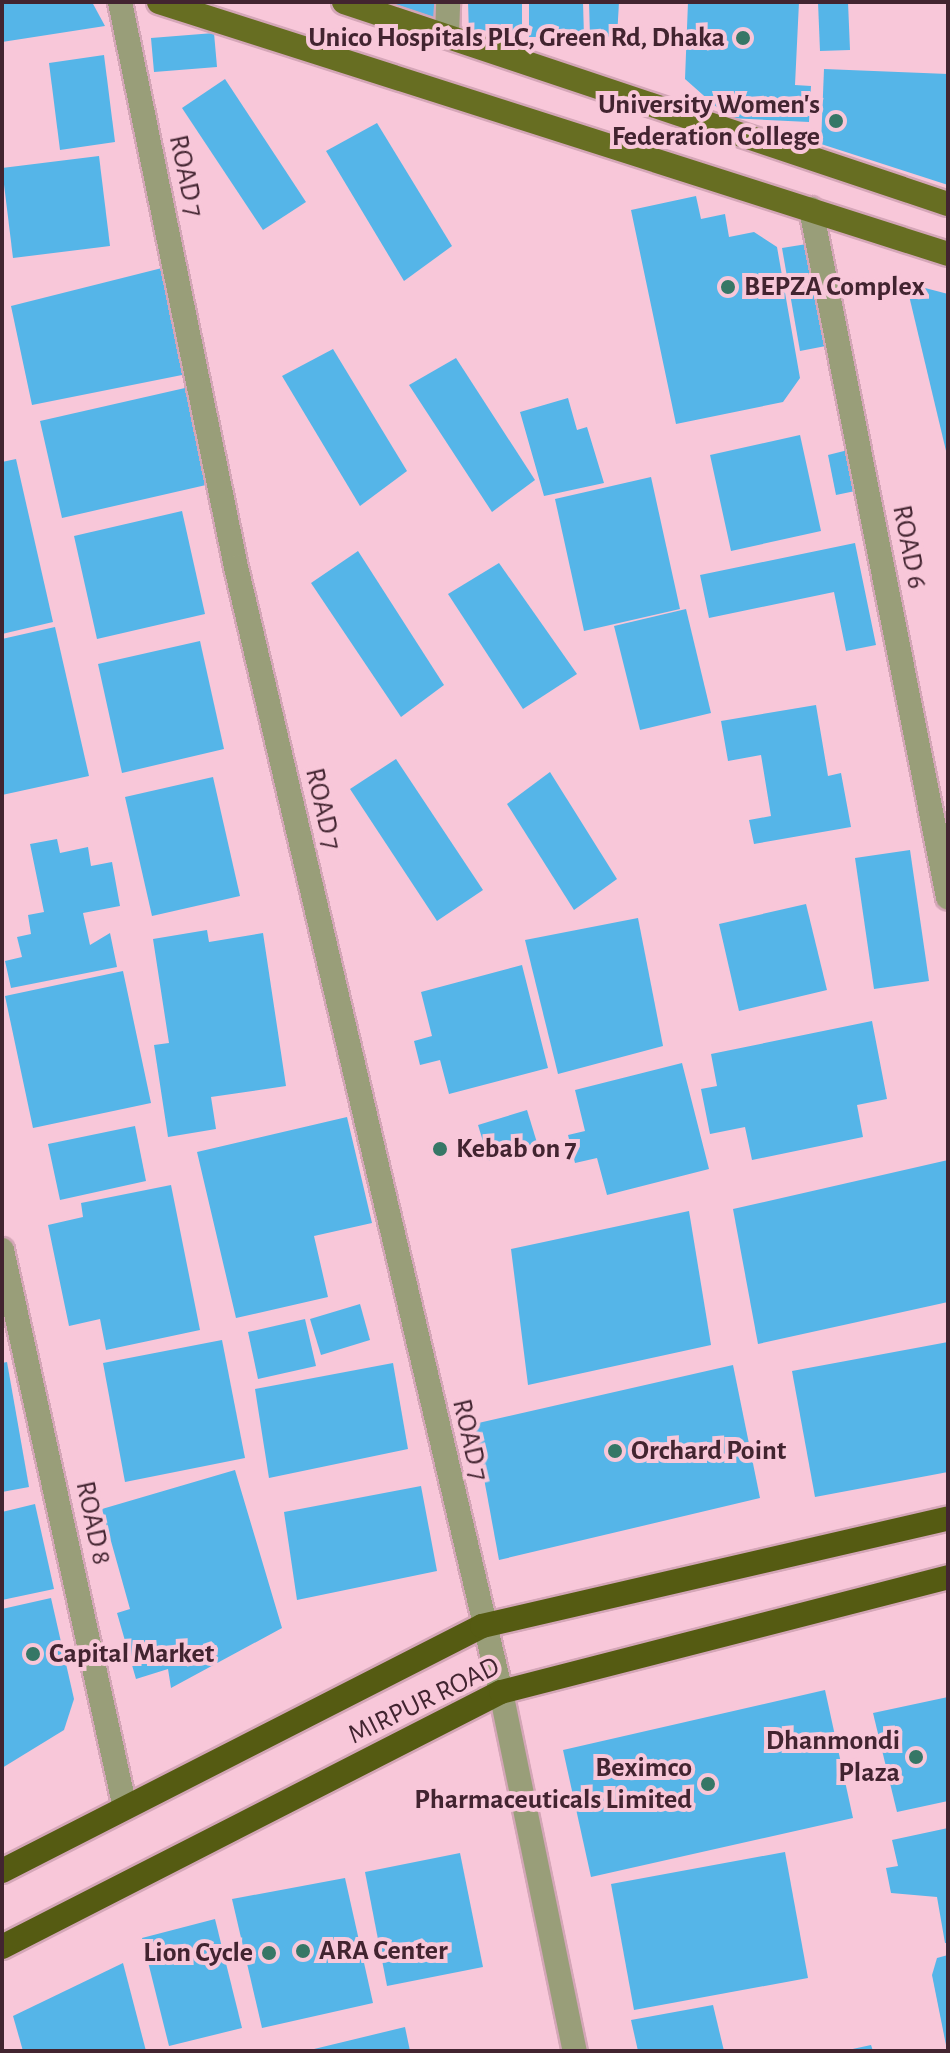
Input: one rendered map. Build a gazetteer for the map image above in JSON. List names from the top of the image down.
{
  "streets": {
    "highway": ["MIRPUR ROAD"],
    "street": ["ROAD 7", "ROAD 6", "ROAD 8"]
  },
  "crossings": [
    ["ROAD 7", "MIRPUR ROAD"],
    ["ROAD 8", "MIRPUR ROAD"]
  ],
  "places": [
    "Unico Hospitals PLC, Green Rd, Dhaka",
    "University Women's Federation College",
    "BEPZA Complex",
    "Kebab on 7",
    "Orchard Point",
    "Capital Market",
    "Dhanmondi Plaza",
    "Beximco Pharmaceuticals Limited",
    "ARA Center",
    "Lion Cycle"
  ]
}
